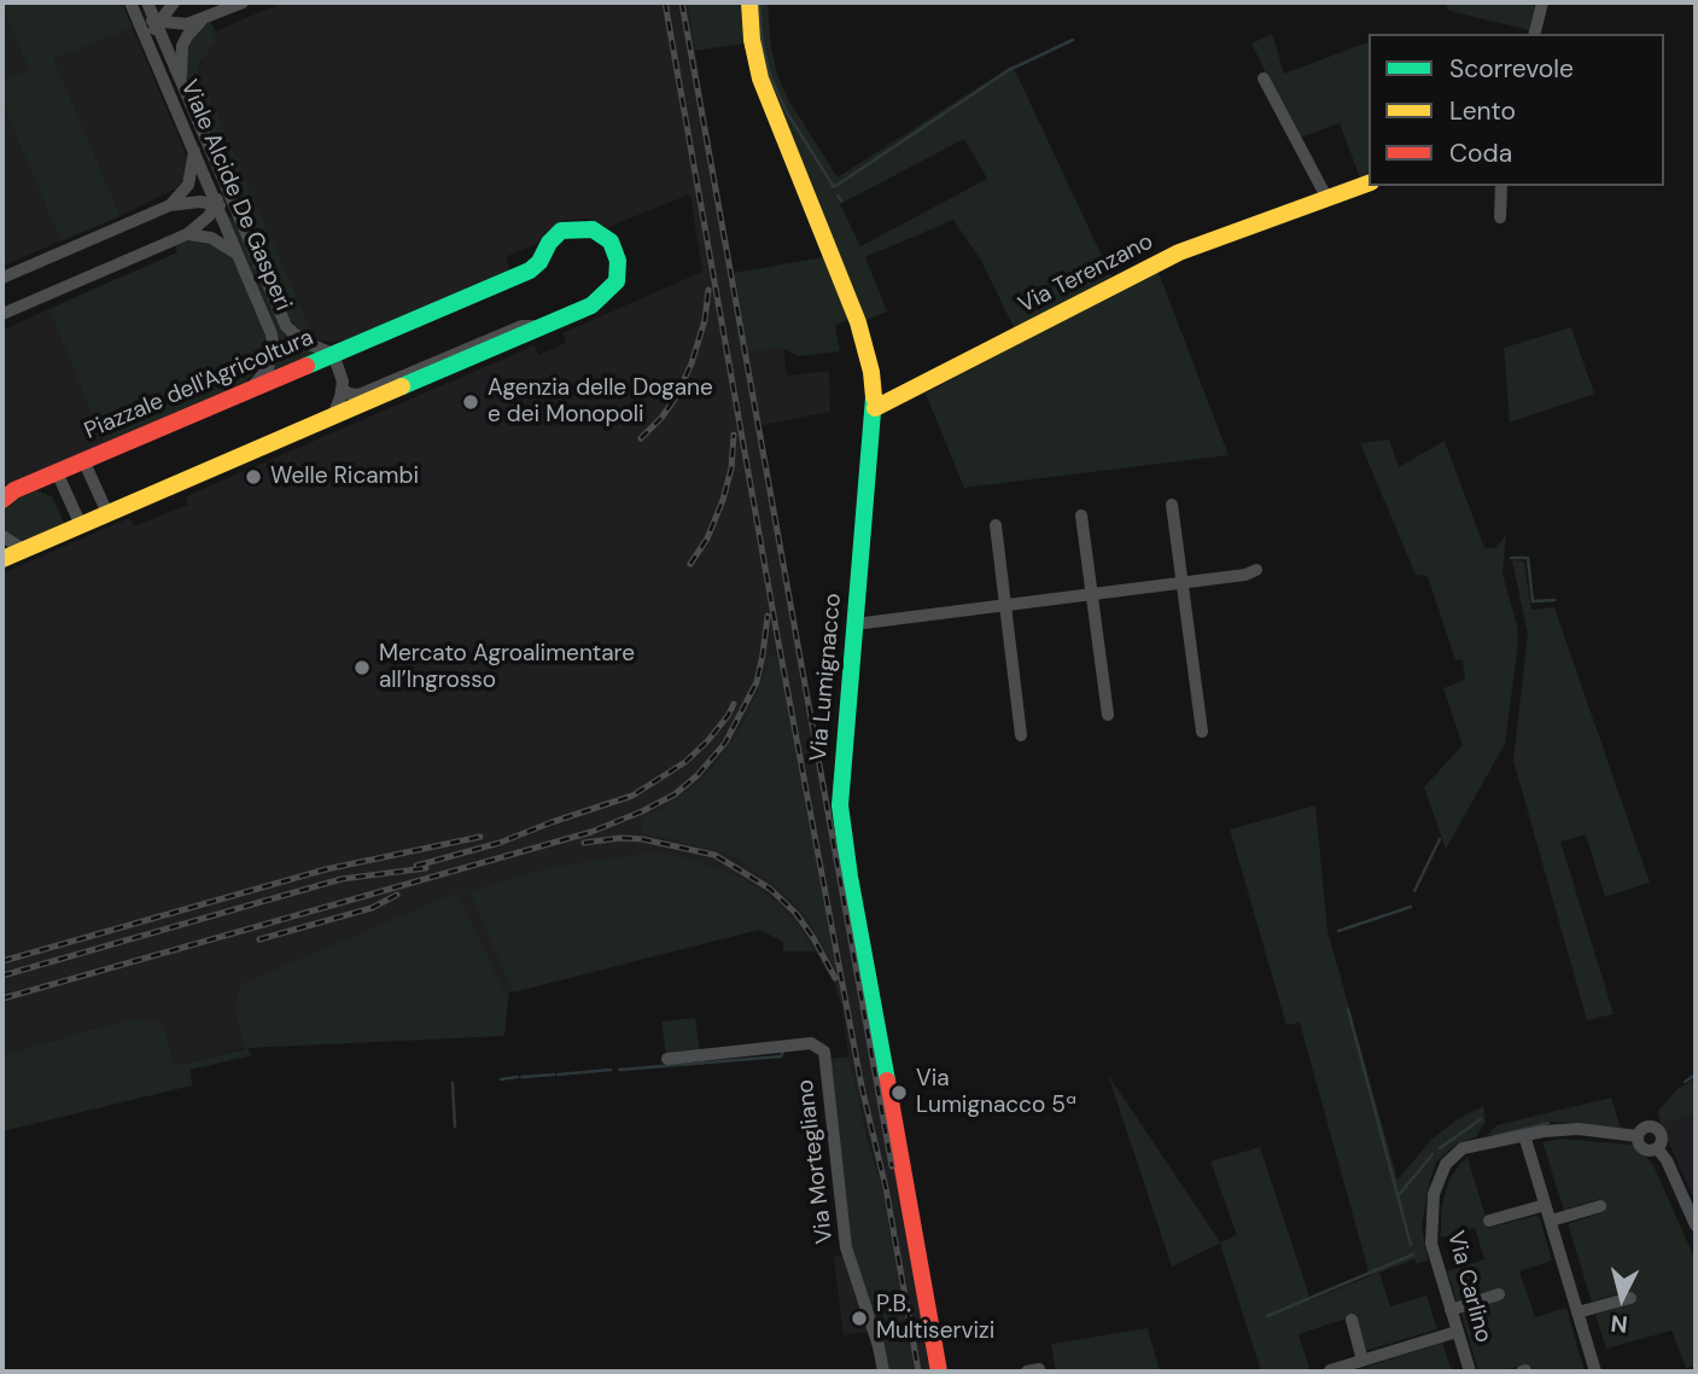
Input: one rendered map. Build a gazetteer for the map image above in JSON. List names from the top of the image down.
{
  "streets": {
    "street": [
      "Viale Alcide De Gasperi",
      "Via Terenzano",
      "Piazzale dell'Agricoltura",
      "Via Lumignacco",
      "Via Mortegliano",
      "Via Carlino"
    ]
  },
  "crossings": [
    ["Viale Alcide De Gasperi", "Piazzale dell'Agricoltura"],
    ["Via Terenzano", "Via Lumignacco"]
  ],
  "places": [
    "Agenzia delle Dogane e dei Monopoli",
    "Welle Ricambi",
    "Mercato Agroalimentare all’Ingrosso",
    "Via Lumignacco 5ª",
    "P.B. Multiservizi"
  ],
  "legend": ["Scorrevole", "Lento", "Coda"],
  "north": "bottom"
}
